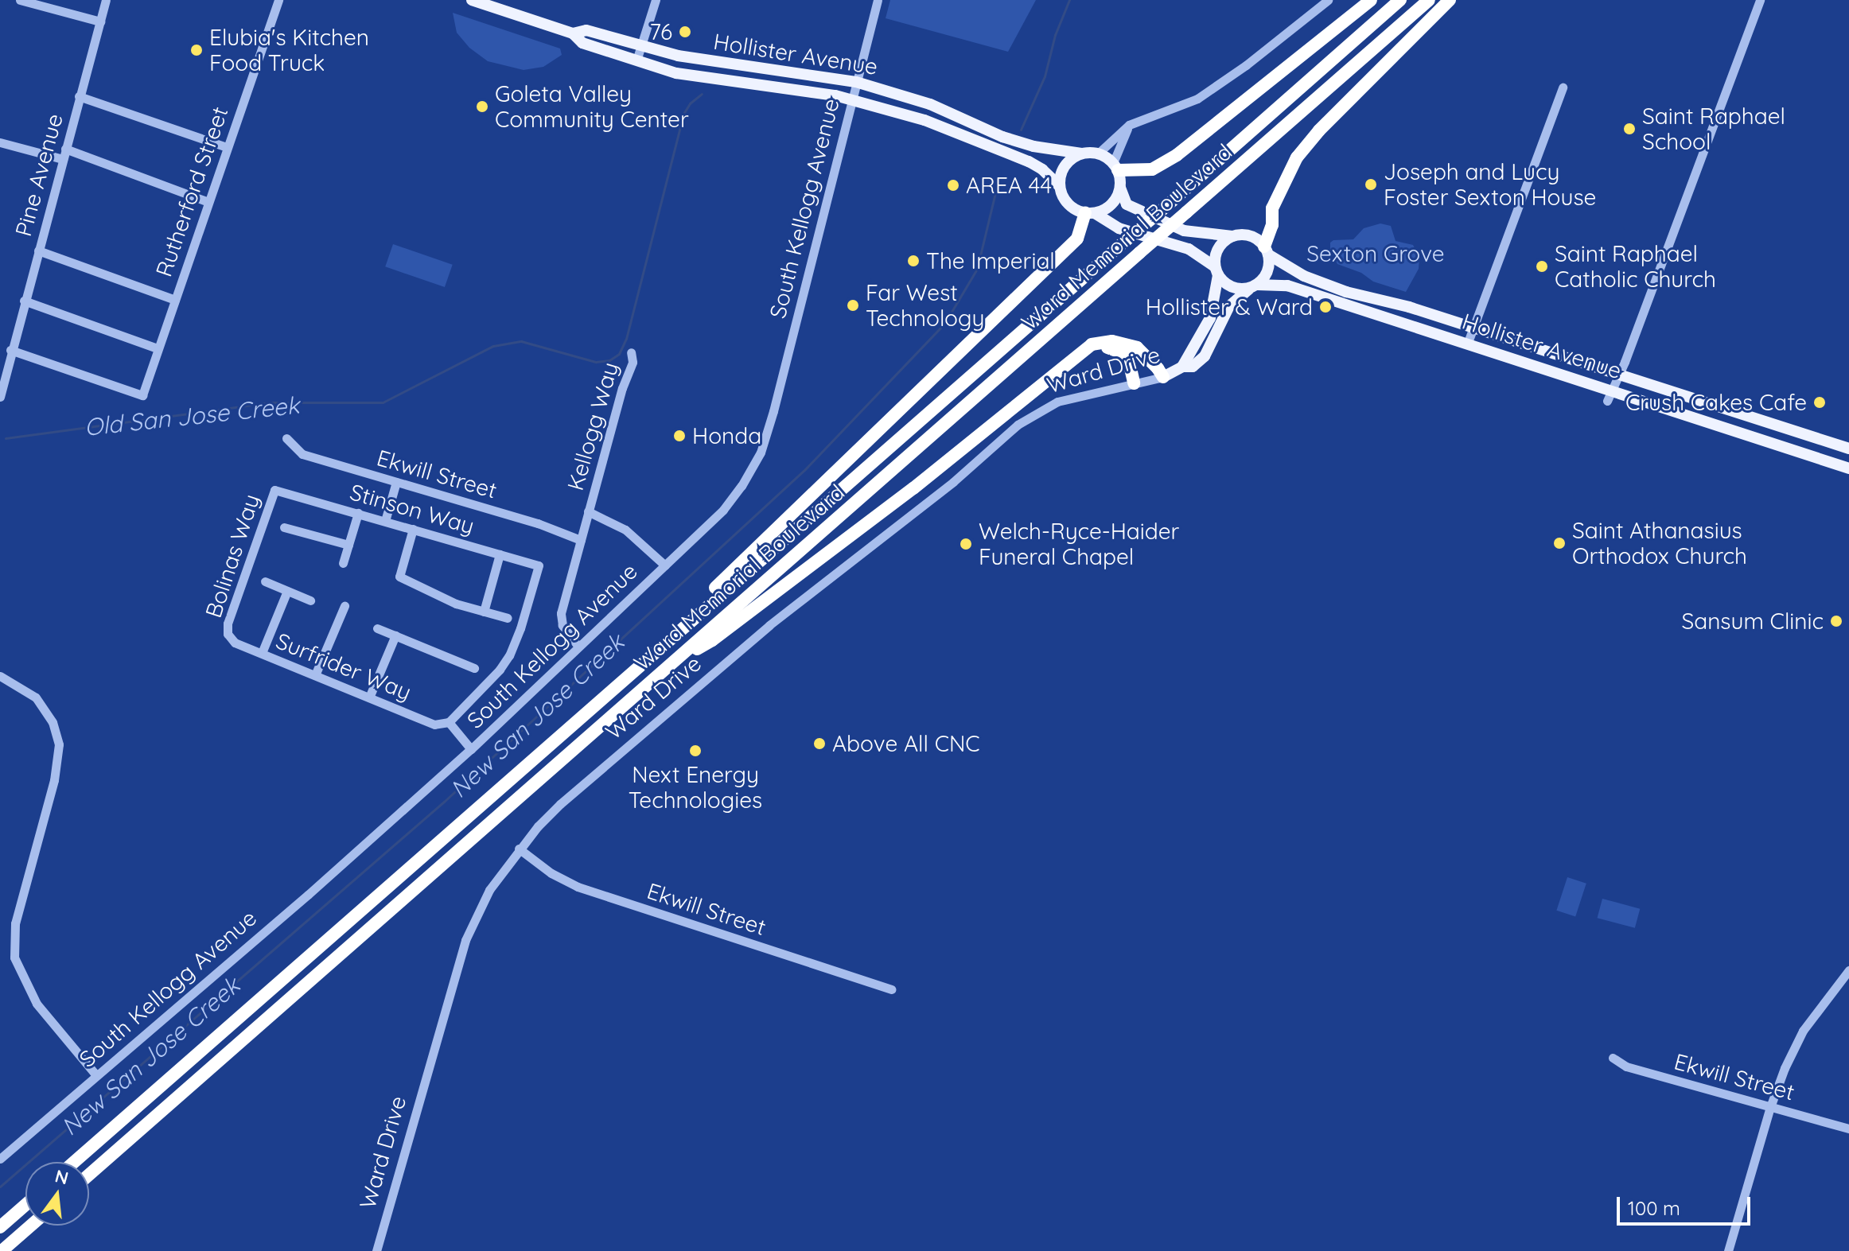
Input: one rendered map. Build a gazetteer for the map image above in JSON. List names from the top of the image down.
{
  "streets": {
    "highway": ["Ward Memorial Boulevard"],
    "main road": ["Hollister Avenue", "Ward Drive"],
    "street": [
      "Pine Avenue",
      "Rutherford Street",
      "South Kellogg Avenue",
      "Kellogg Way",
      "Ekwill Street",
      "Stinson Way",
      "Bolinas Way",
      "Surfrider Way"
    ]
  },
  "crossings": [
    ["Hollister Avenue", "South Kellogg Avenue"],
    ["Hollister Avenue", "Ward Drive"],
    ["Pine Avenue", "Rutherford Street"],
    ["South Kellogg Avenue", "Kellogg Way"],
    ["Ward Drive", "Ekwill Street"],
    ["Kellogg Way", "Ekwill Street"],
    ["Stinson Way", "Bolinas Way"],
    ["Stinson Way", "Surfrider Way"],
    ["Bolinas Way", "Surfrider Way"]
  ],
  "water": ["Old San Jose Creek", "New San Jose Creek"],
  "parks": ["Sexton Grove"],
  "places": [
    "76",
    "Elubia's Kitchen Food Truck",
    "Goleta Valley Community Center",
    "Saint Raphael School",
    "Joseph and Lucy Foster Sexton House",
    "AREA 44",
    "The Imperial",
    "Saint Raphael Catholic Church",
    "Far West Technology",
    "Hollister & Ward",
    "Crush Cakes Cafe",
    "Honda",
    "Saint Athanasius Orthodox Church",
    "Welch-Ryce-Haider Funeral Chapel",
    "Sansum Clinic",
    "Above All CNC",
    "Next Energy Technologies"
  ],
  "scale_bar": "100 m",
  "north": "top"
}
